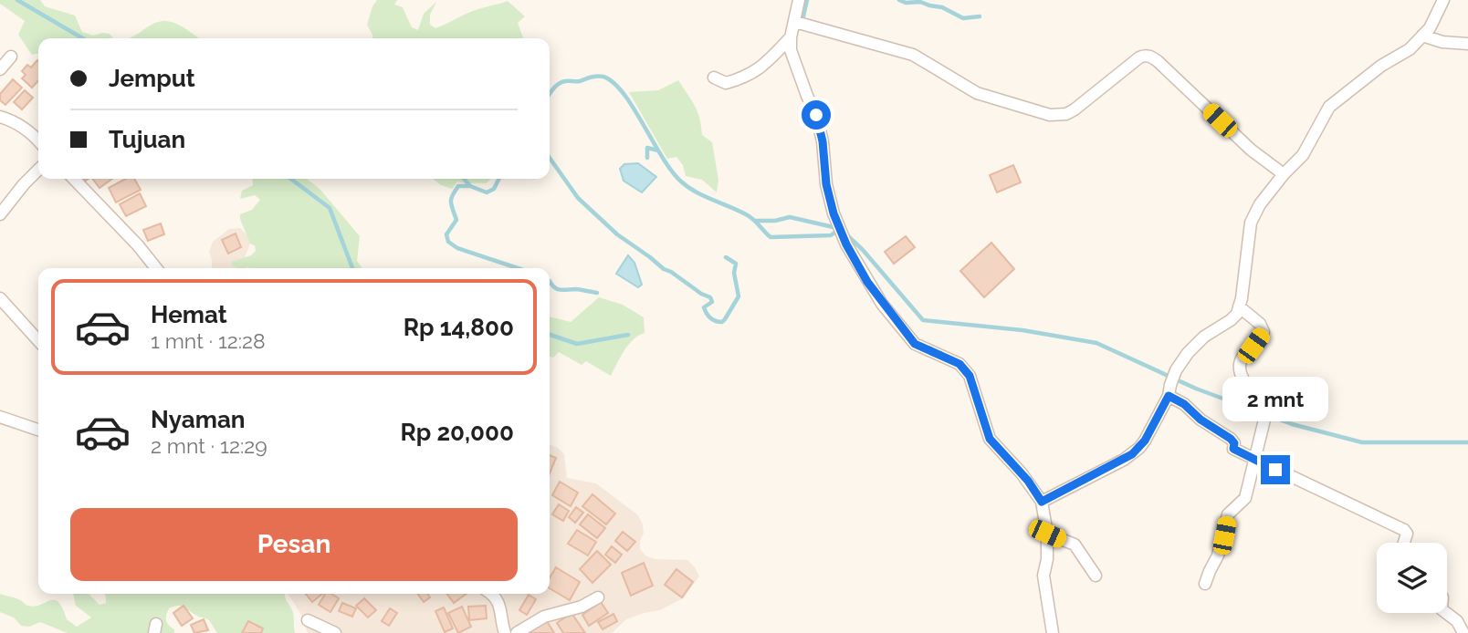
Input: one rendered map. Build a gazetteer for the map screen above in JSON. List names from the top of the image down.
{
  "page": {
    "banner": ["Jemput", "Tujuan"],
    "list": [
      {
        "name": "Hemat",
        "note": "1 mnt · 12:28",
        "value": "Rp 14,800"
      },
      {
        "name": "Nyaman",
        "note": "2 mnt · 12:29",
        "value": "Rp 20,000"
      }
    ],
    "bubble": "2 mnt",
    "buttons": "Pesan"
  }
}
